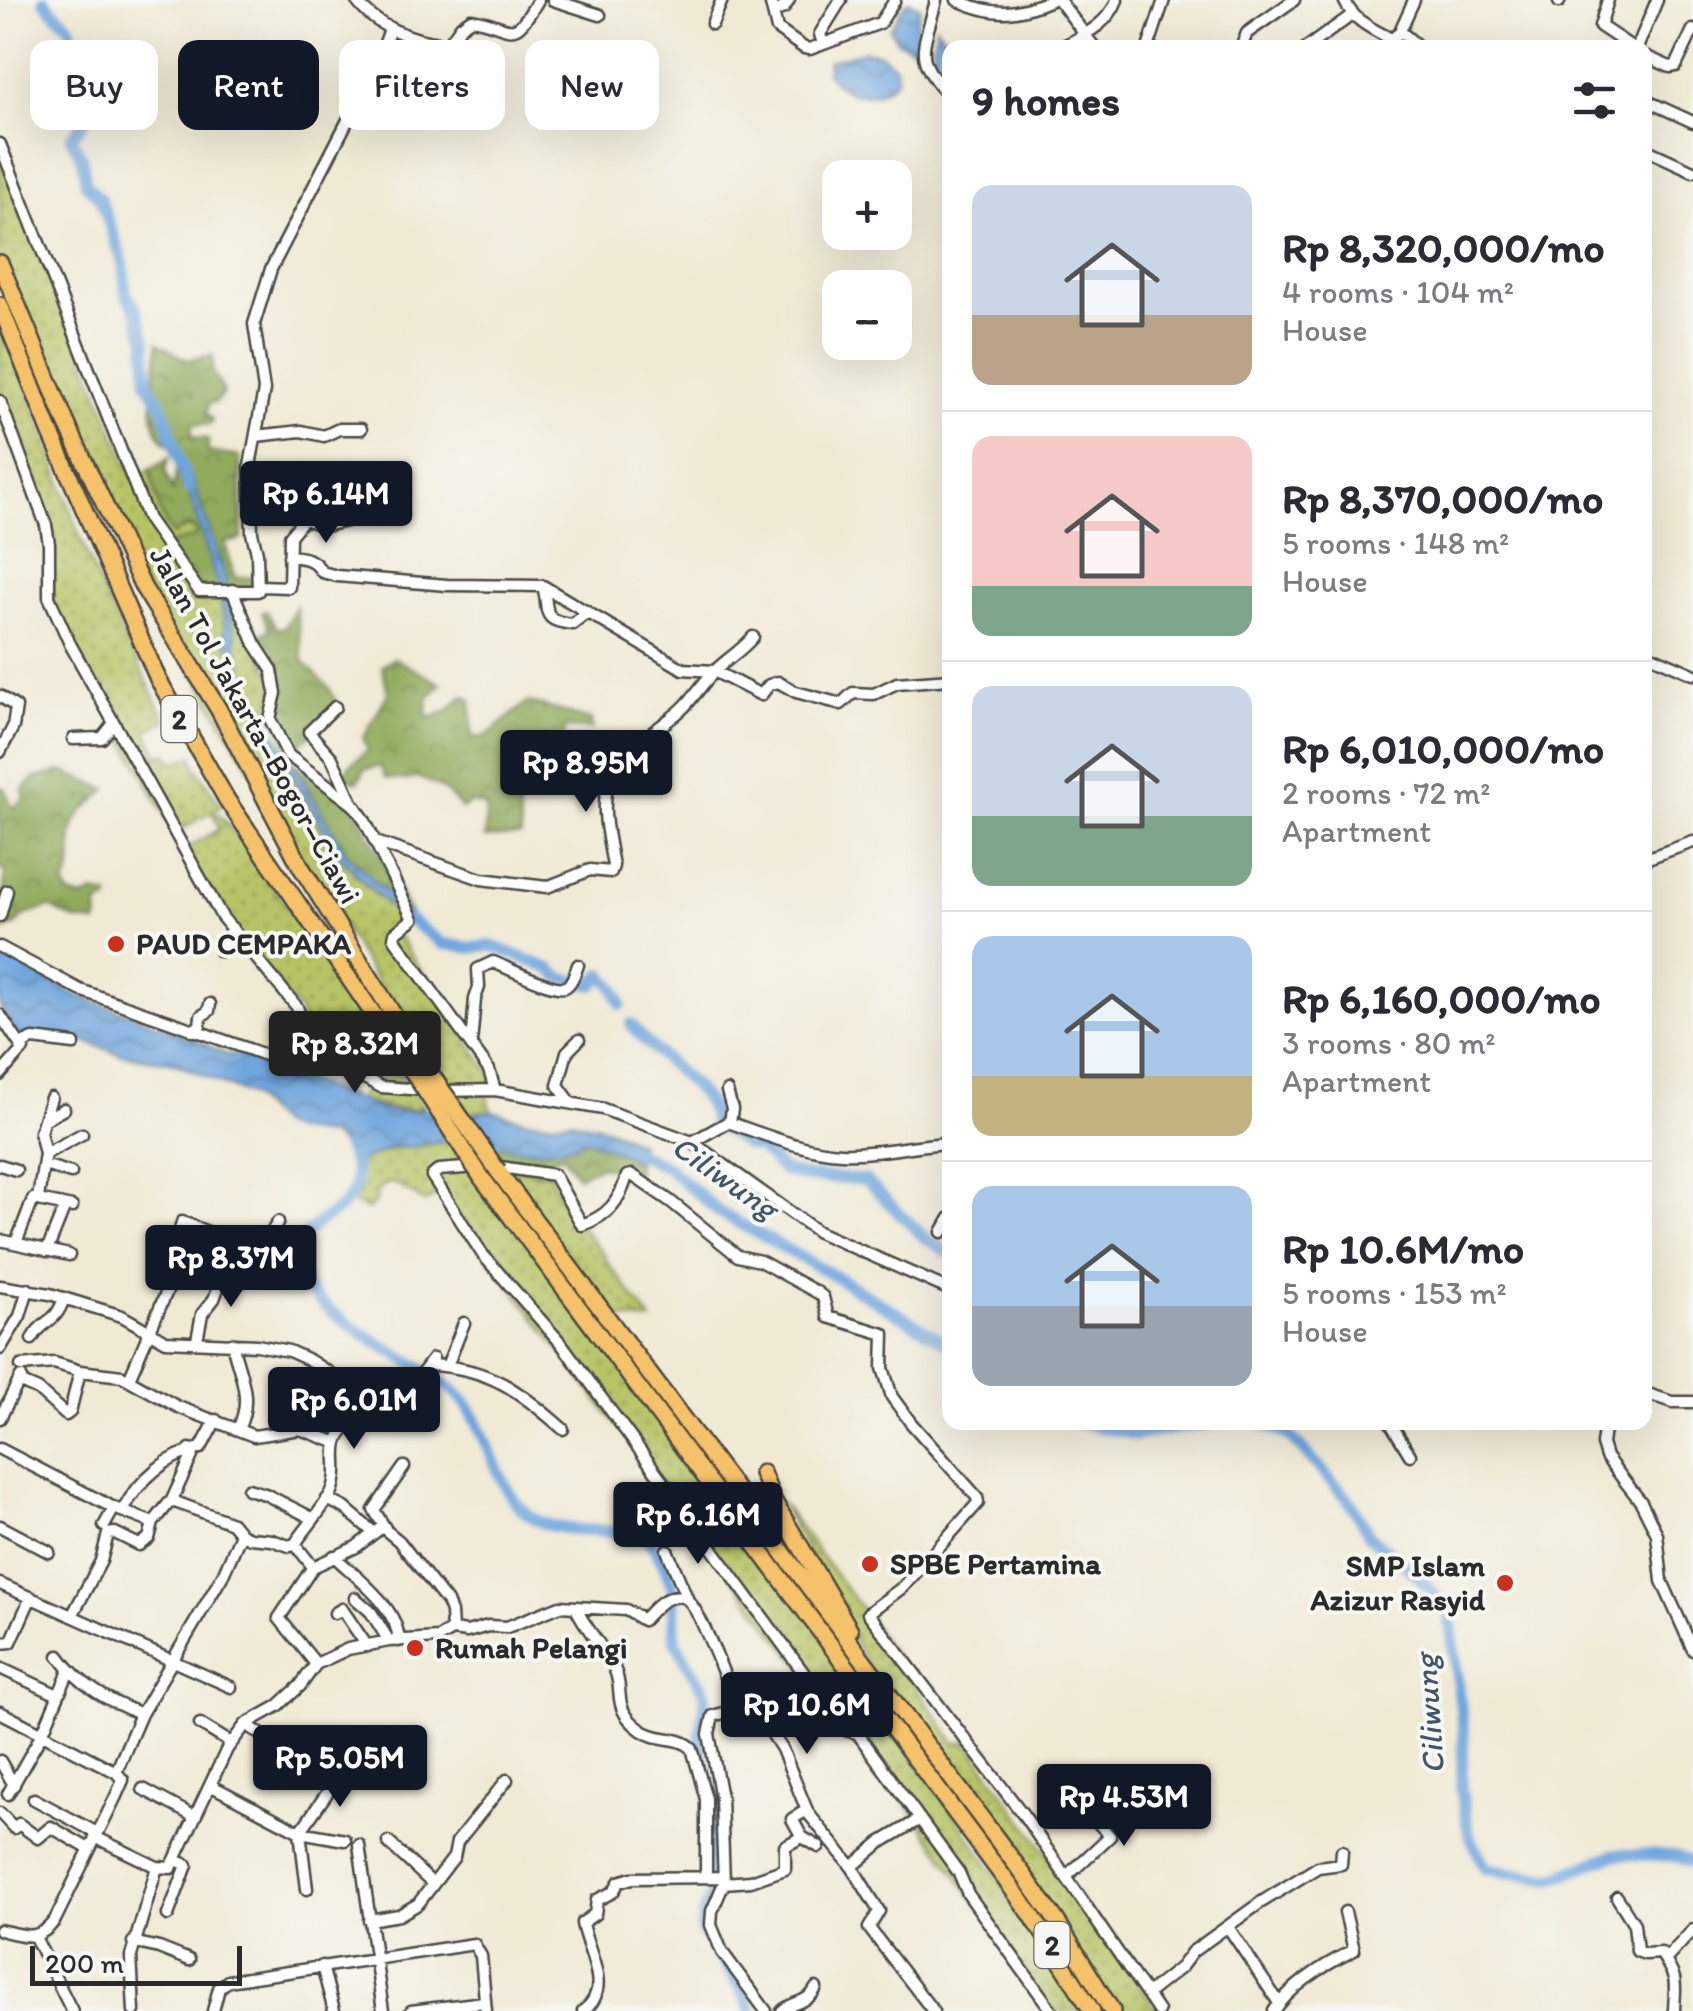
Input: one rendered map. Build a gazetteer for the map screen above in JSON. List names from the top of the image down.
{
  "streets": {
    "highway": ["2", "Jalan Tol Jakarta–Bogor–Ciawi"]
  },
  "water": ["Ciliwung"],
  "places": [
    "PAUD CEMPAKA",
    "SPBE Pertamina",
    "SMP Islam Azizur Rasyid",
    "Rumah Pelangi"
  ],
  "scale_bar": "200 m",
  "page": {
    "chip": [
      "Buy",
      "Rent",
      "Filters",
      "New"
    ],
    "heading": "9 homes",
    "map_buttons": ["+", "−"],
    "list": [
      {
        "name": "Rp 8,320,000/mo",
        "note": "4 rooms · 104 m² · House"
      },
      {
        "name": "Rp 8,370,000/mo",
        "note": "5 rooms · 148 m² · House"
      },
      {
        "name": "Rp 6,010,000/mo",
        "note": "2 rooms · 72 m² · Apartment"
      },
      {
        "name": "Rp 6,160,000/mo",
        "note": "3 rooms · 80 m² · Apartment"
      },
      {
        "name": "Rp 10.6M/mo",
        "note": "5 rooms · 153 m² · House"
      }
    ],
    "price": [
      "Rp 6.14M",
      "Rp 8.95M",
      "Rp 8.32M",
      "Rp 8.37M",
      "Rp 6.01M",
      "Rp 6.16M",
      "Rp 10.6M",
      "Rp 5.05M",
      "Rp 4.53M"
    ],
    "scale": "200 m"
  }
}
